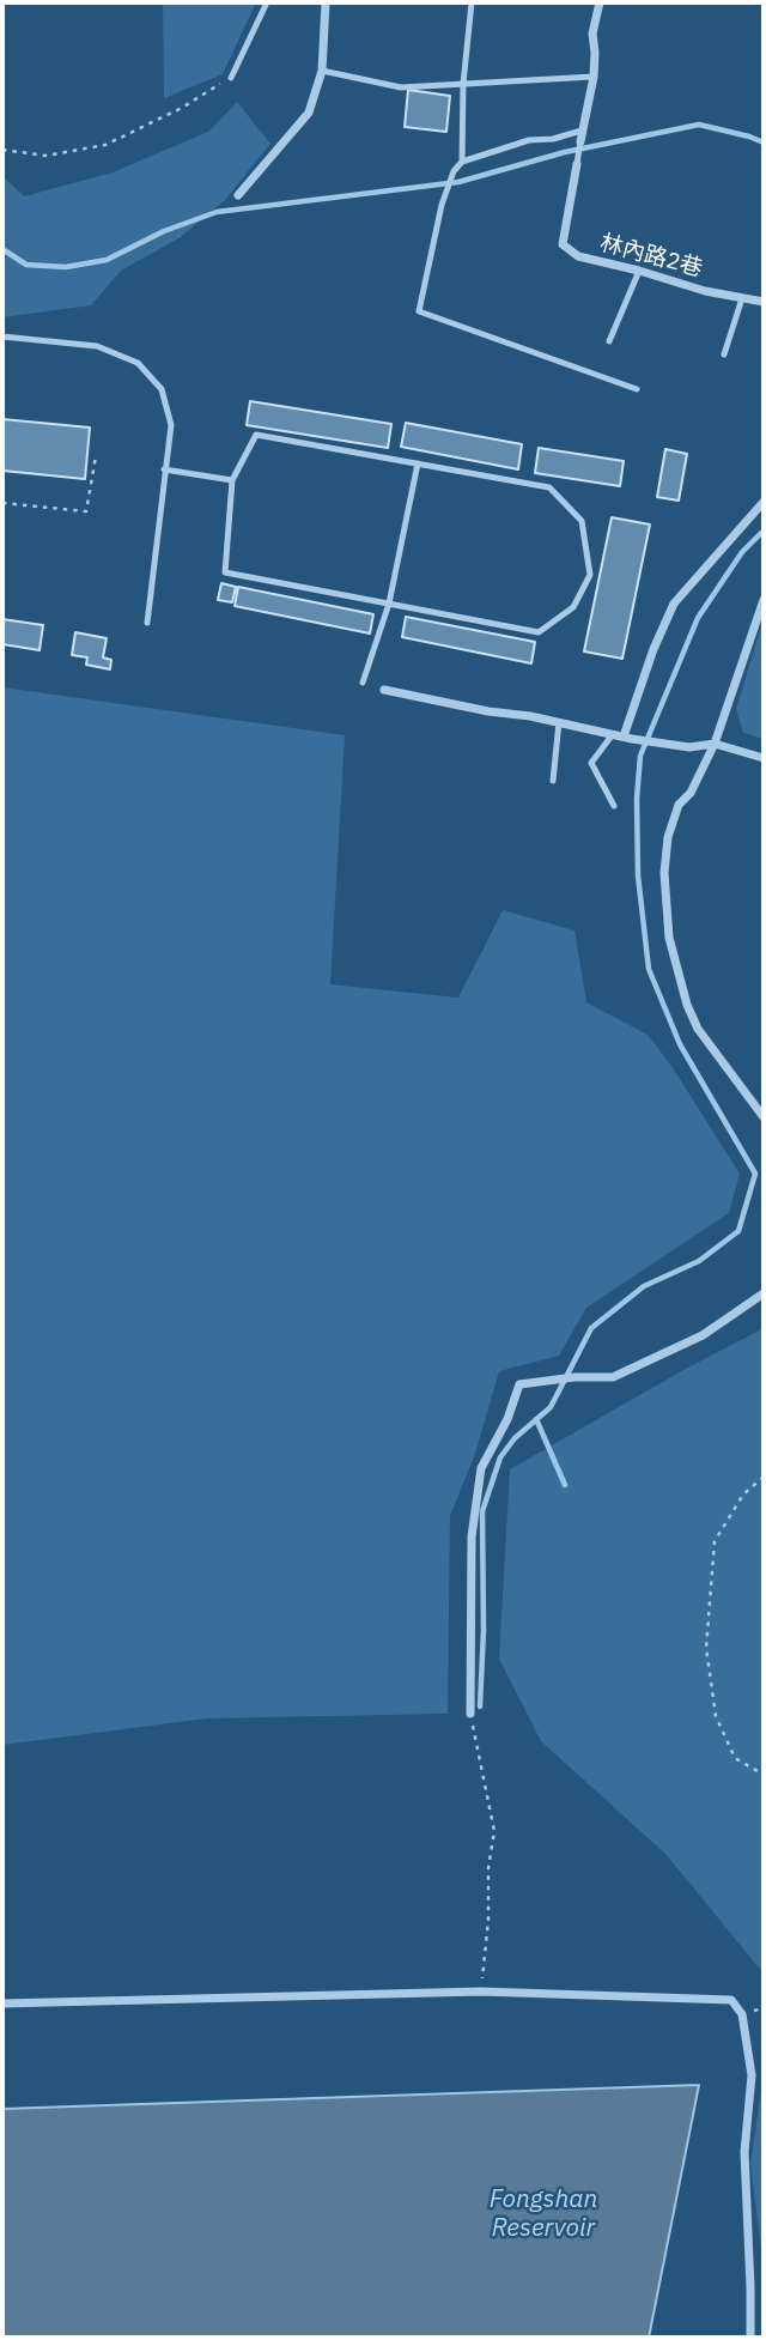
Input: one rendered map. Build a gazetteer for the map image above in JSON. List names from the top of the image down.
{
  "streets": {
    "street": ["林內路2巷"]
  },
  "water": ["Fongshan Reservoir"]
}
